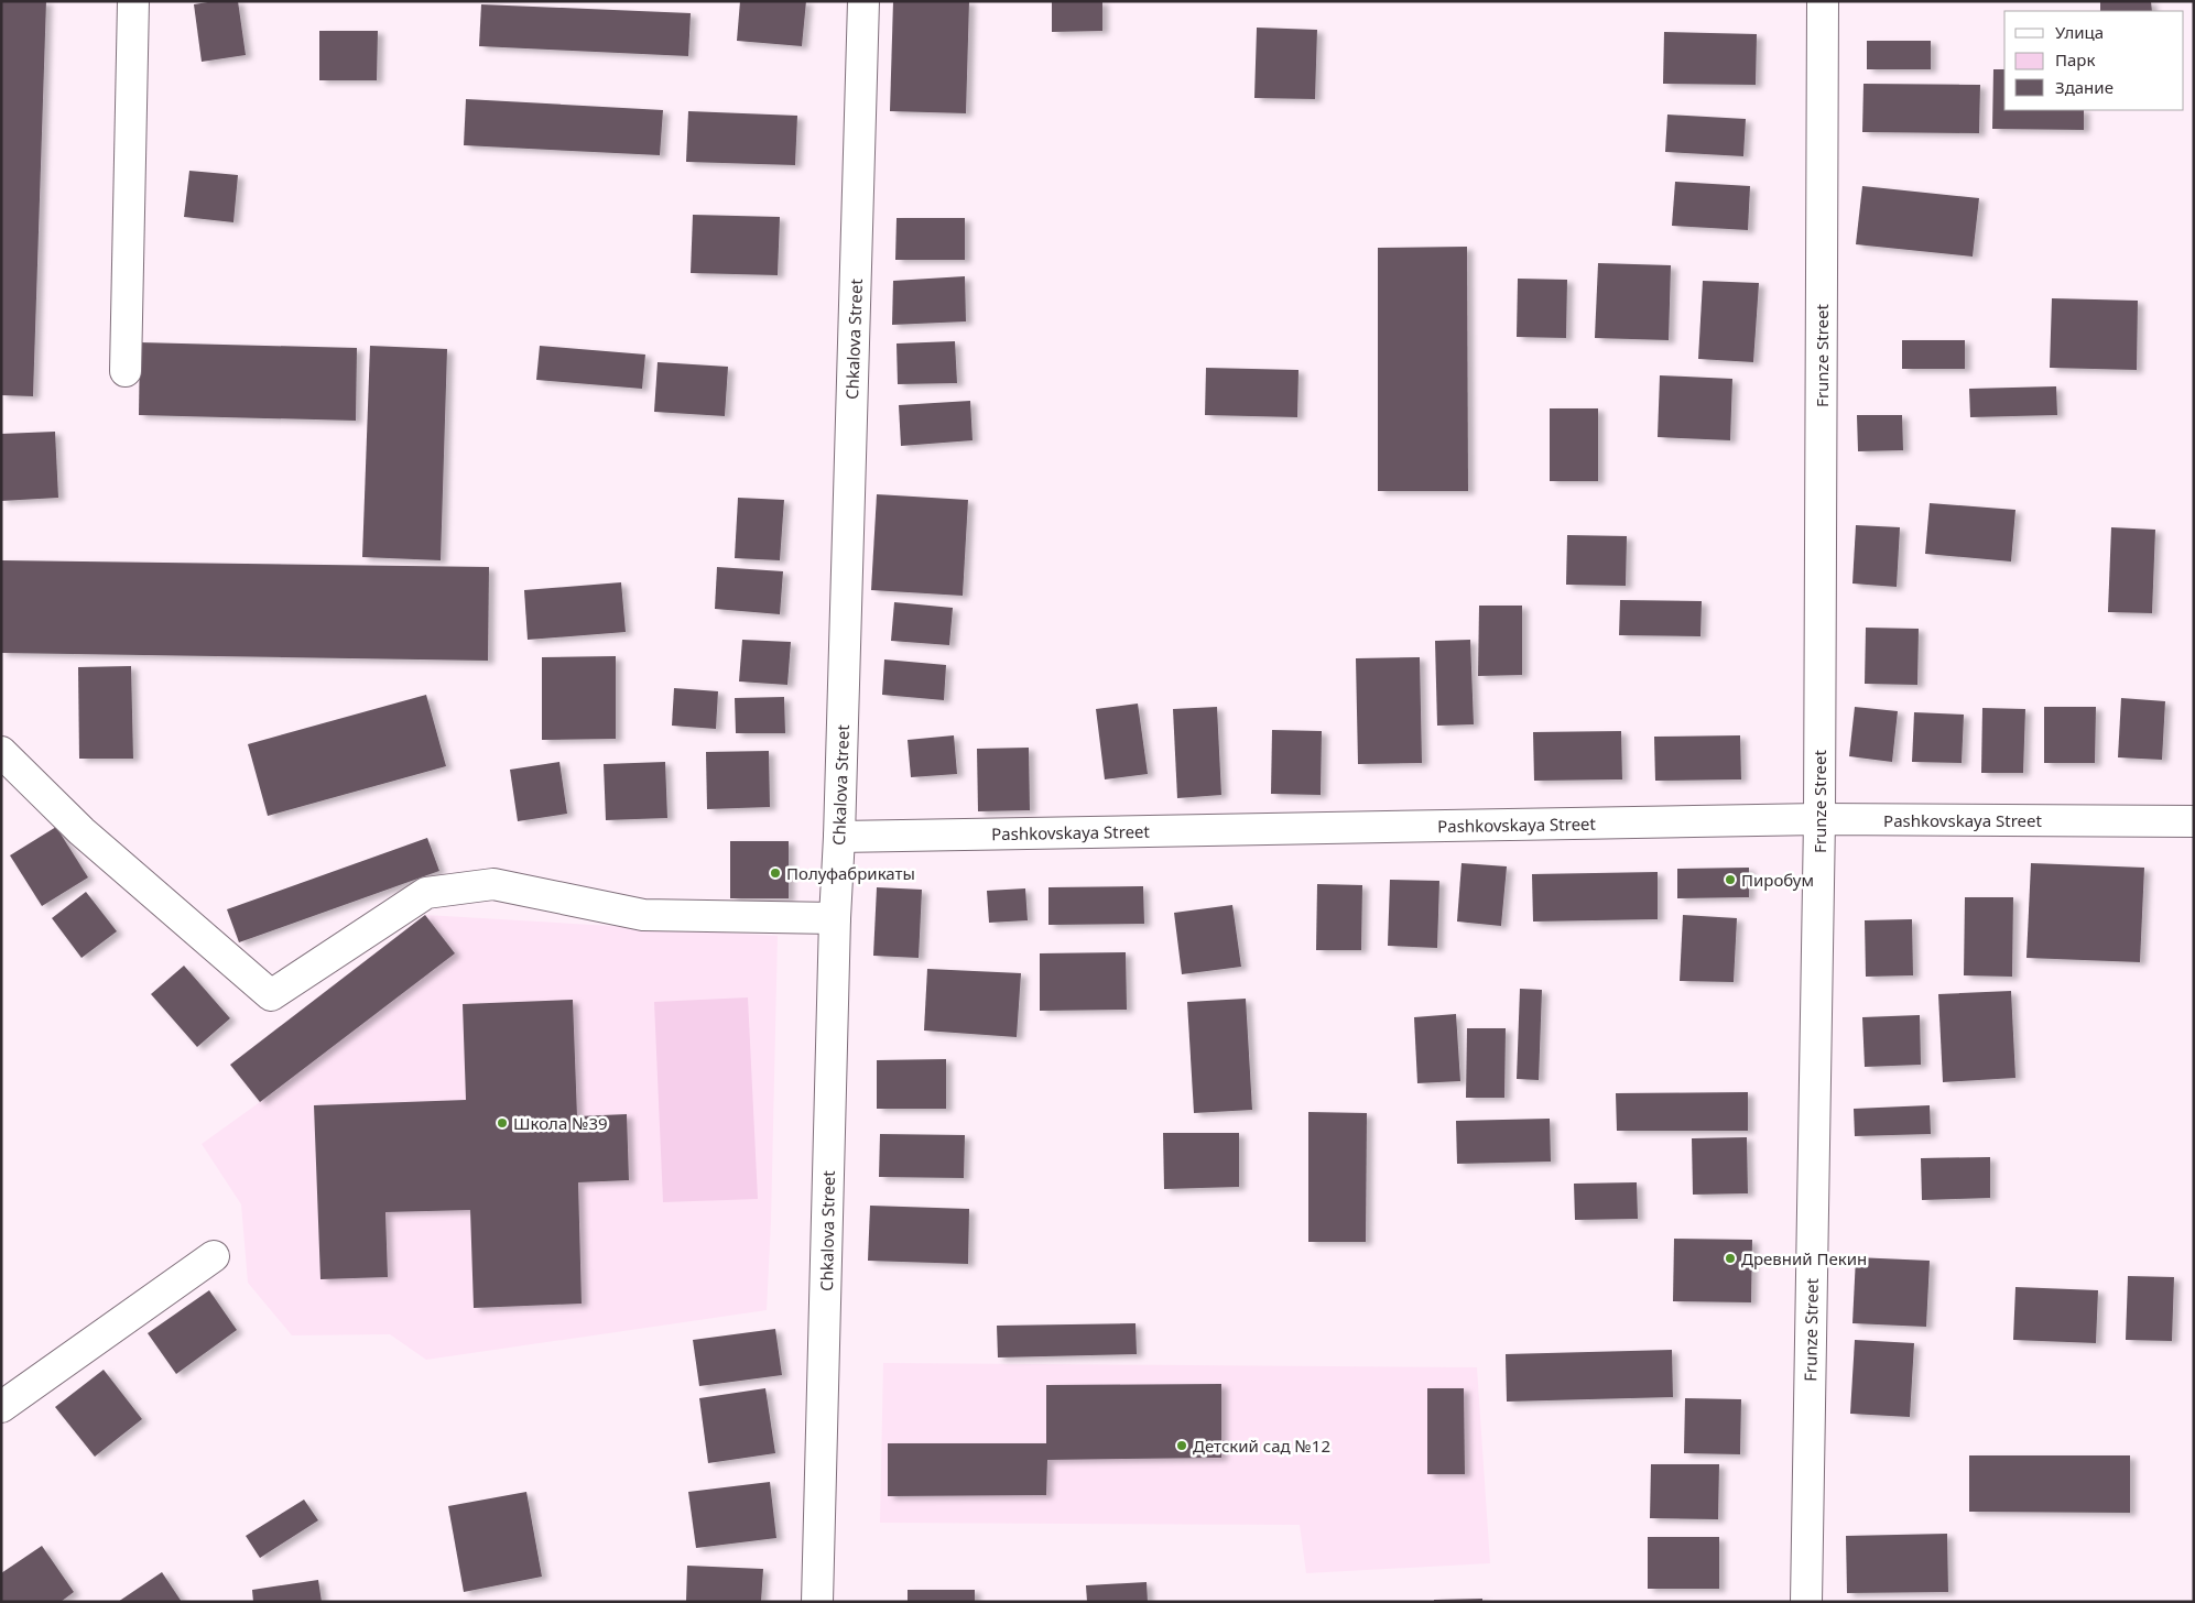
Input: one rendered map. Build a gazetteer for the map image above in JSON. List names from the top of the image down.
{
  "streets": {
    "street": ["Chkalova Street", "Frunze Street", "Pashkovskaya Street"]
  },
  "crossings": [
    ["Chkalova Street", "Pashkovskaya Street"],
    ["Frunze Street", "Pashkovskaya Street"]
  ],
  "places": [
    "Полуфабрикаты",
    "Пиробум",
    "Школа №39",
    "Древний Пекин",
    "Детский сад №12"
  ],
  "legend": ["Улица", "Парк", "Здание"]
}
